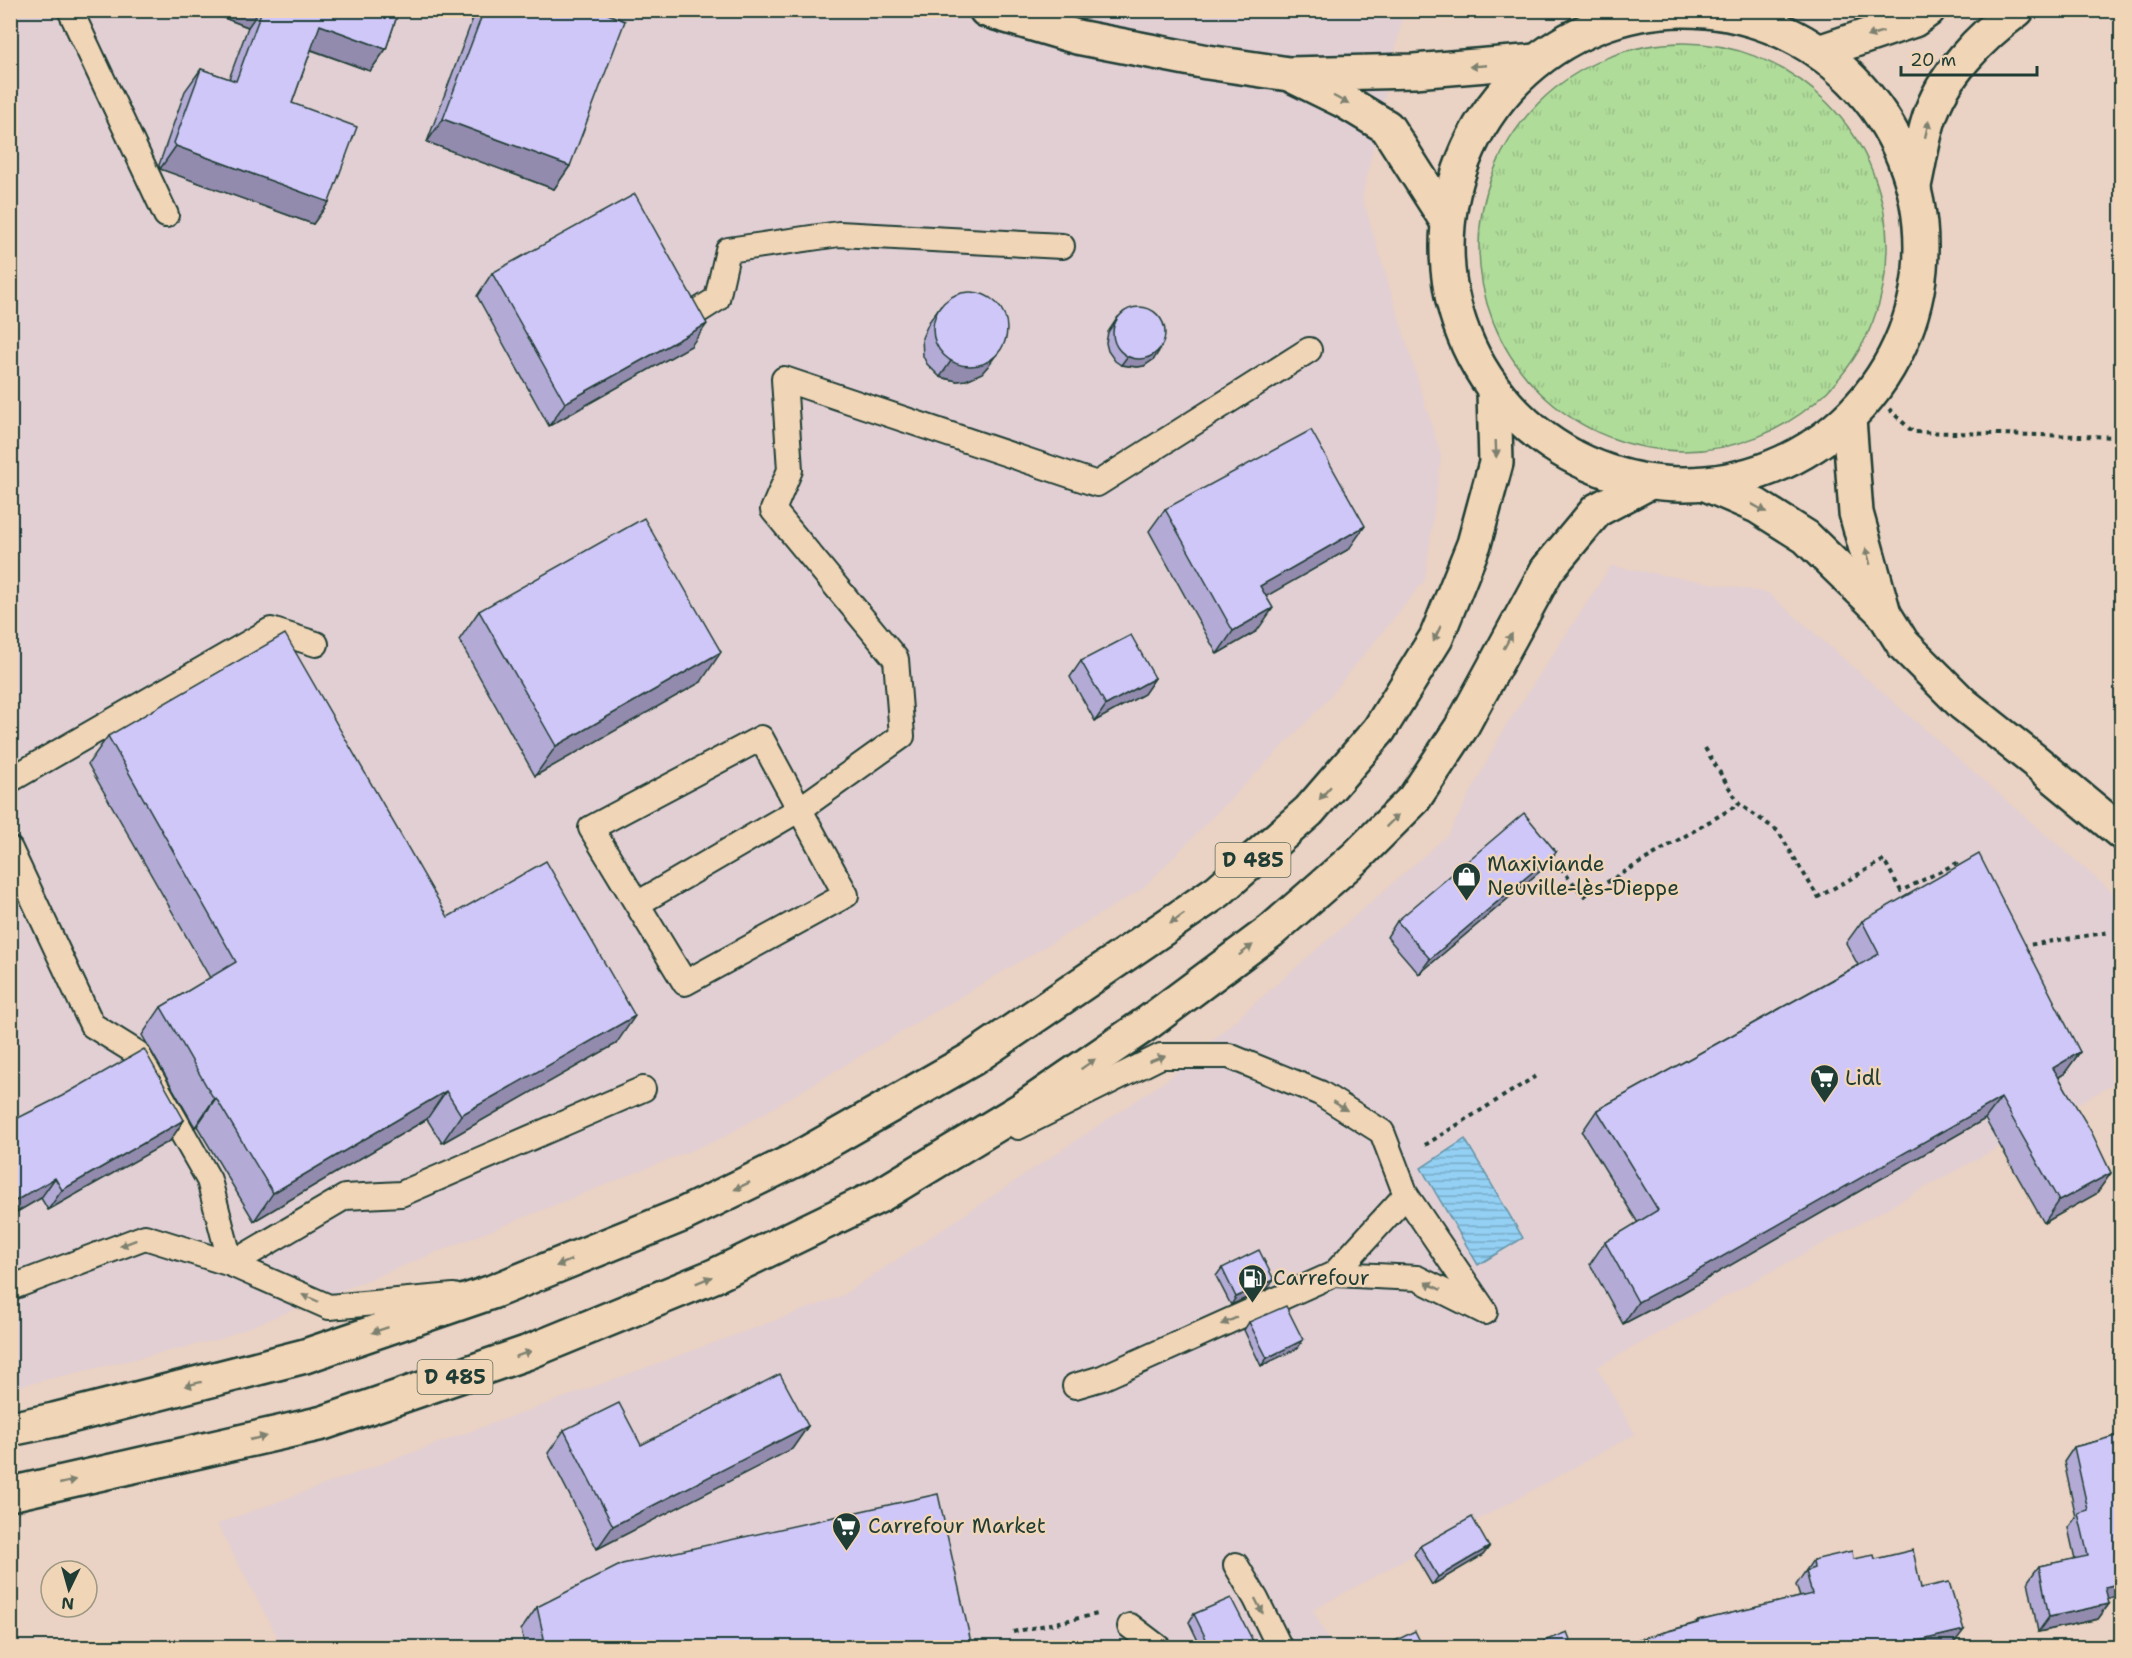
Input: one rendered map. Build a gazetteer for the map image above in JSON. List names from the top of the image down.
{
  "streets": {
    "main road": ["D 485"]
  },
  "places": {
    "shop": ["Maxiviande Neuville-lès-Dieppe"],
    "supermarket": ["Lidl", "Carrefour Market"],
    "fuel station": ["Carrefour"]
  },
  "scale_bar": "20 m",
  "north": "bottom"
}
